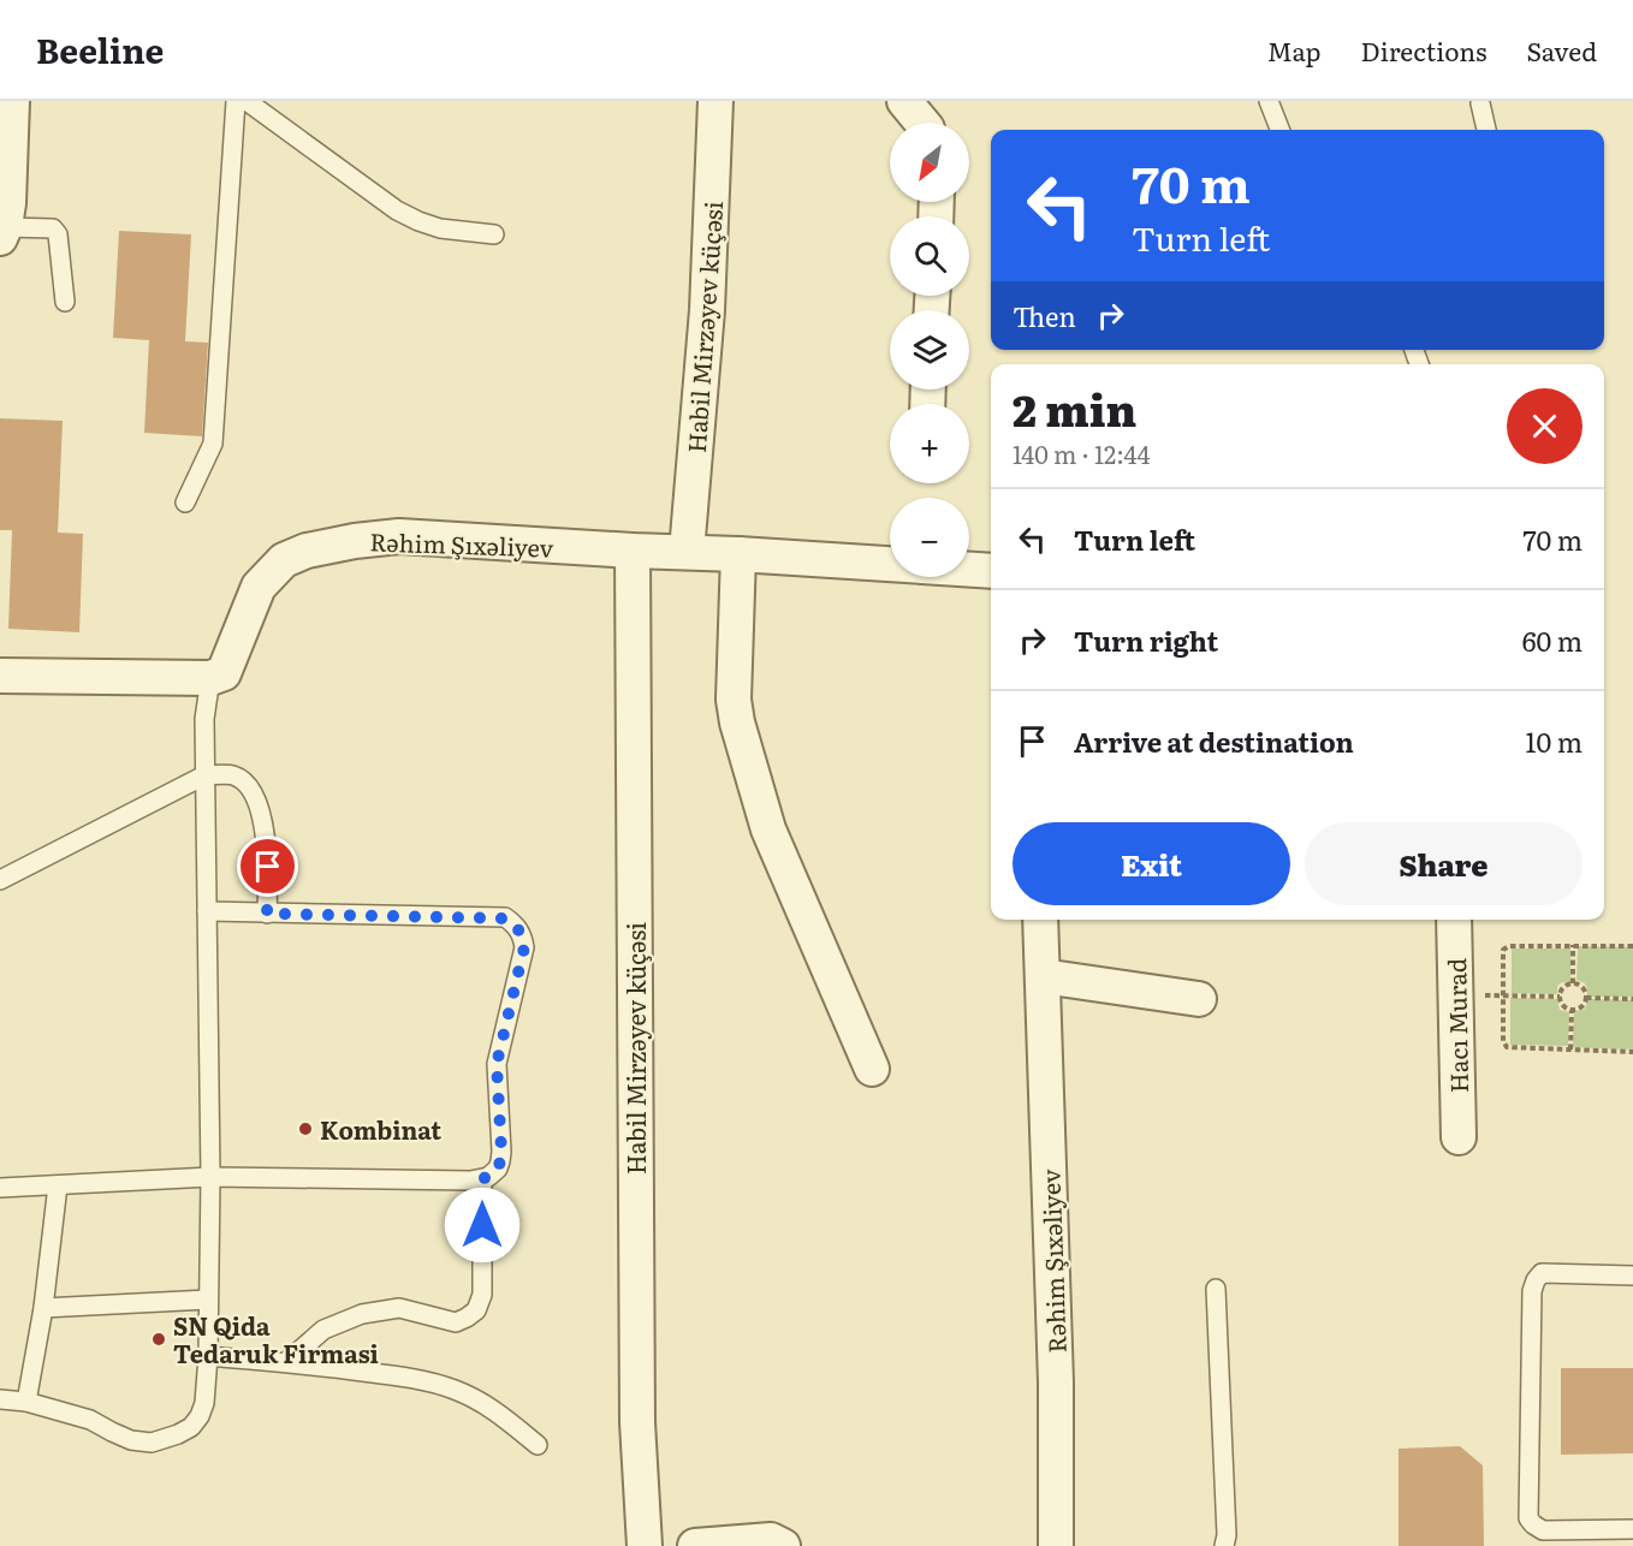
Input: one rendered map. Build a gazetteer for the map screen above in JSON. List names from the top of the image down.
{
  "streets": {
    "street": ["Habil Mirzəyev küçəsi", "Rəhim Şıxəliyev", "Hacı Murad"]
  },
  "crossings": [
    ["Habil Mirzəyev küçəsi", "Rəhim Şıxəliyev"]
  ],
  "places": ["Kombinat", "SN Qida Tedaruk Firmasi"],
  "north": "bottom left",
  "page": {
    "header": "Beeline",
    "nav": ["Map", "Directions", "Saved"],
    "map_buttons": ["+", "−"],
    "turn": ["70 m", "Turn left"],
    "then": "Then",
    "heading": ["2 min", "140 m · 12:44"],
    "list": [
      {
        "name": "Turn left",
        "value": "70 m"
      },
      {
        "name": "Turn right",
        "value": "60 m"
      },
      {
        "name": "Arrive at destination",
        "value": "10 m"
      }
    ],
    "buttons": ["Exit", "Share"]
  }
}
